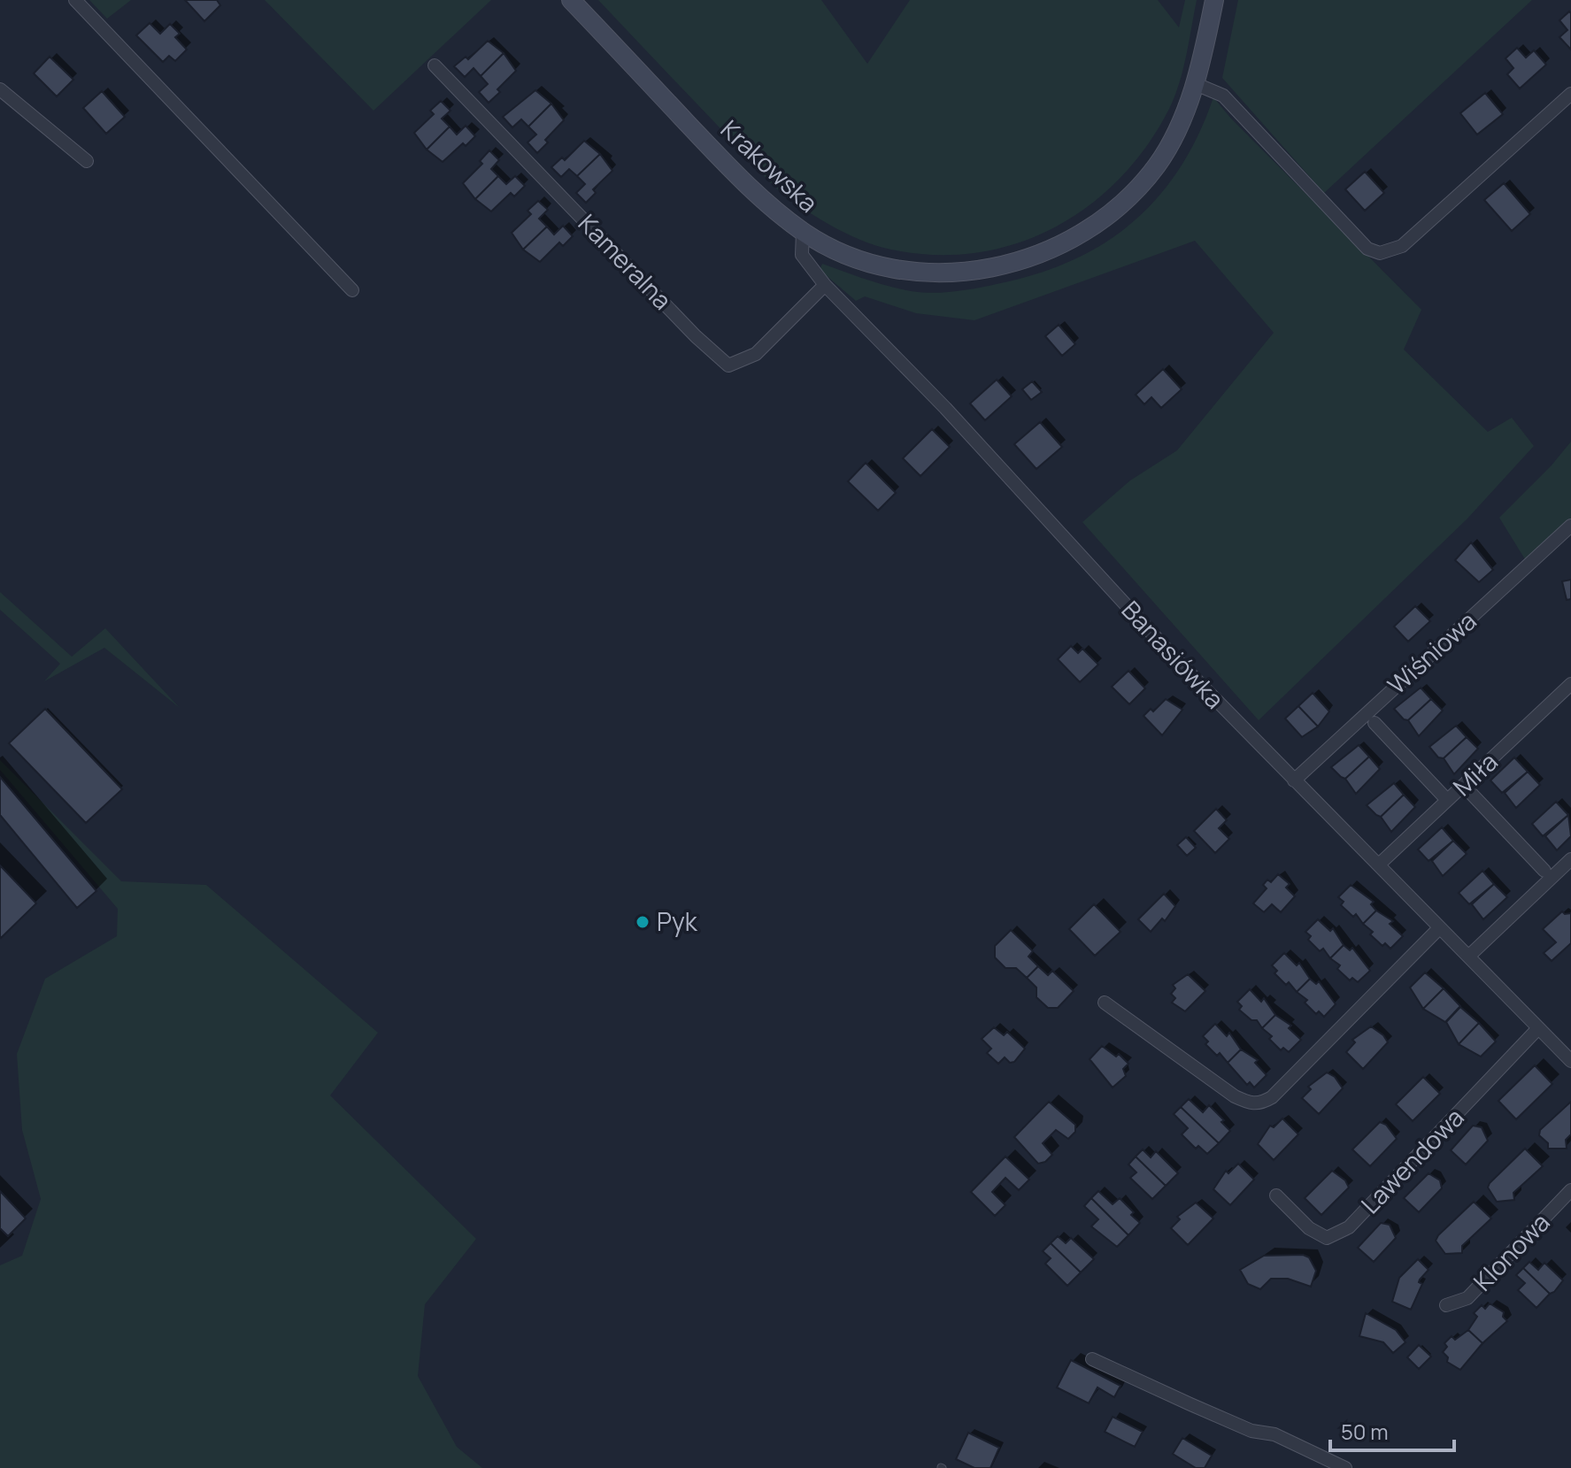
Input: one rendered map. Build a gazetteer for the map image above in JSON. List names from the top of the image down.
{
  "streets": {
    "main road": ["Krakowska"],
    "street": [
      "Kameralna",
      "Wiśniowa",
      "Banasiówka",
      "Miła",
      "Lawendowa",
      "Klonowa"
    ]
  },
  "crossings": [
    ["Krakowska", "Banasiówka"],
    ["Kameralna", "Banasiówka"],
    ["Wiśniowa", "Banasiówka"],
    ["Banasiówka", "Miła"],
    ["Banasiówka", "Lawendowa"]
  ],
  "places": ["Pyk"],
  "scale_bar": "50 m"
}
